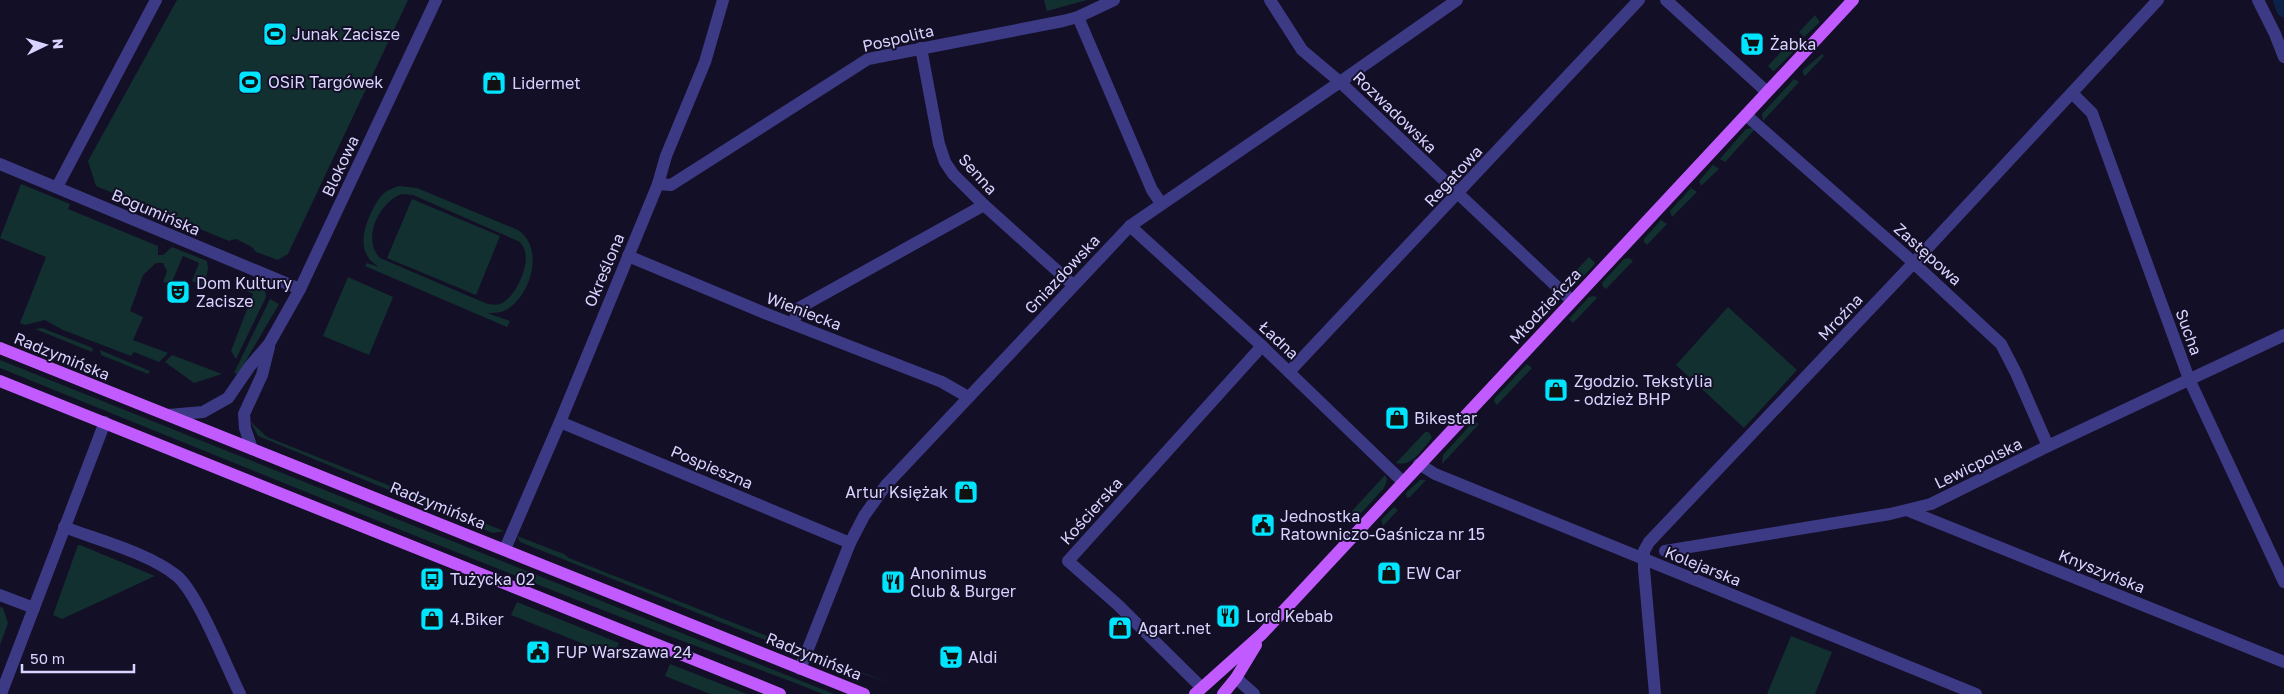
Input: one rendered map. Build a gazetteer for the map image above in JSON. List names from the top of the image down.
{
  "streets": {
    "main road": ["Młodzieńcza", "Radzymińska"],
    "street": [
      "Pospolita",
      "Rozwadowska",
      "Blokowa",
      "Senna",
      "Regatowa",
      "Bogumińska",
      "Zastępowa",
      "Określona",
      "Gniazdowska",
      "Wieniecka",
      "Mroźna",
      "Sucha",
      "Ładna",
      "Lewicpolska",
      "Pospieszna",
      "Kościerska",
      "Kolejarska",
      "Knyszyńska"
    ]
  },
  "crossings": [
    ["Pospolita", "Senna"],
    ["Pospolita", "Określona"],
    ["Rozwadowska", "Regatowa"],
    ["Rozwadowska", "Gniazdowska"],
    ["Rozwadowska", "Młodzieńcza"],
    ["Blokowa", "Bogumińska"],
    ["Blokowa", "Radzymińska"],
    ["Senna", "Gniazdowska"],
    ["Regatowa", "Ładna"],
    ["Zastępowa", "Młodzieńcza"],
    ["Zastępowa", "Mroźna"],
    ["Zastępowa", "Lewicpolska"],
    ["Określona", "Wieniecka"],
    ["Określona", "Radzymińska"],
    ["Określona", "Pospieszna"],
    ["Gniazdowska", "Wieniecka"],
    ["Gniazdowska", "Ładna"],
    ["Gniazdowska", "Radzymińska"],
    ["Gniazdowska", "Pospieszna"],
    ["Młodzieńcza", "Ładna"],
    ["Młodzieńcza", "Kościerska"],
    ["Młodzieńcza", "Kolejarska"],
    ["Mroźna", "Sucha"],
    ["Mroźna", "Kolejarska"],
    ["Sucha", "Lewicpolska"],
    ["Ładna", "Kościerska"],
    ["Lewicpolska", "Knyszyńska"]
  ],
  "places": {
    "sports": ["Junak Zacisze", "OSiR Targówek"],
    "supermarket": ["Żabka", "Aldi"],
    "shop": [
      "Lidermet",
      "Zgodzio. Tekstylia - odzież BHP",
      "Bikestar",
      "Artur Księżak",
      "EW Car",
      "4.Biker",
      "Agart.net"
    ],
    "theatre": ["Dom Kultury Zacisze"],
    "public building": ["Jednostka Ratowniczo-Gaśnicza nr 15", "FUP Warszawa 24"],
    "bus stop": ["Tużycka 02"],
    "restaurant": ["Anonimus Club & Burger", "Lord Kebab"]
  },
  "scale_bar": "50 m",
  "north": "right"
}
